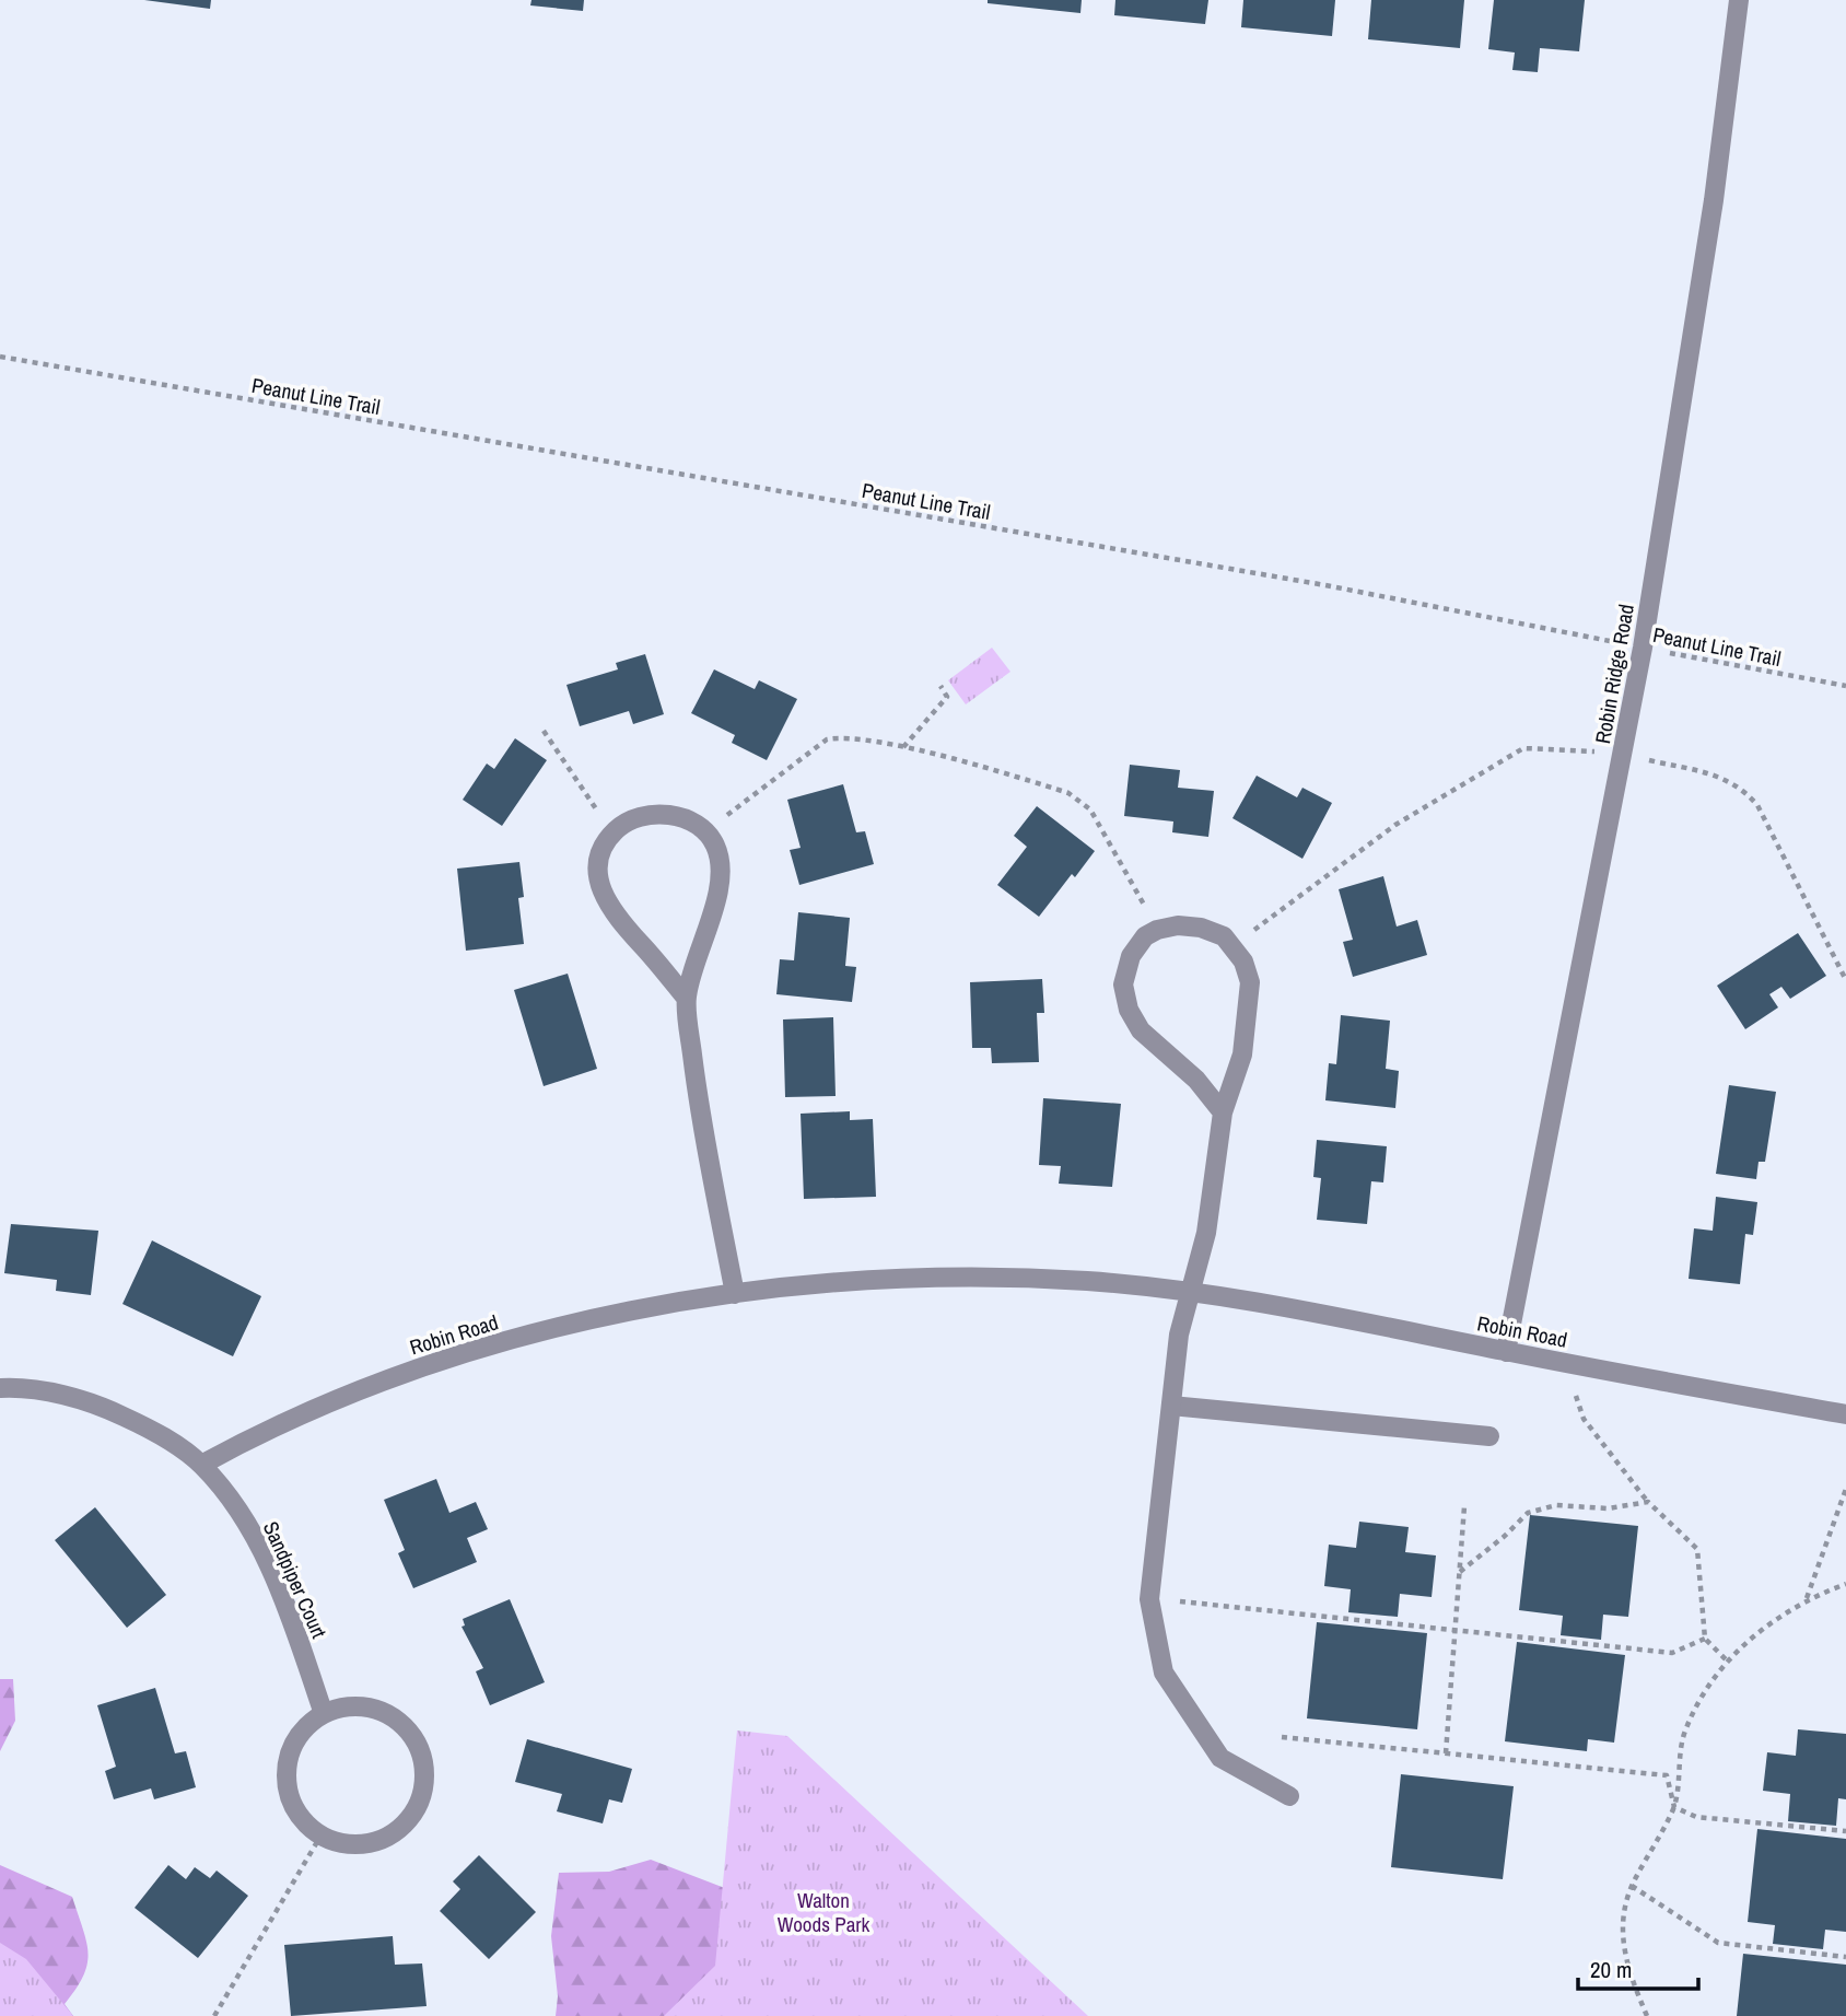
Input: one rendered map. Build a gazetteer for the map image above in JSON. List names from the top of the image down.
{
  "streets": {
    "street": ["Robin Ridge Road", "Robin Road", "Sandpiper Court"],
    "path": ["Peanut Line Trail"]
  },
  "crossings": [
    ["Peanut Line Trail", "Robin Ridge Road"],
    ["Robin Ridge Road", "Robin Road"],
    ["Robin Road", "Sandpiper Court"]
  ],
  "parks": ["Walton Woods Park"],
  "scale_bar": "20 m"
}
